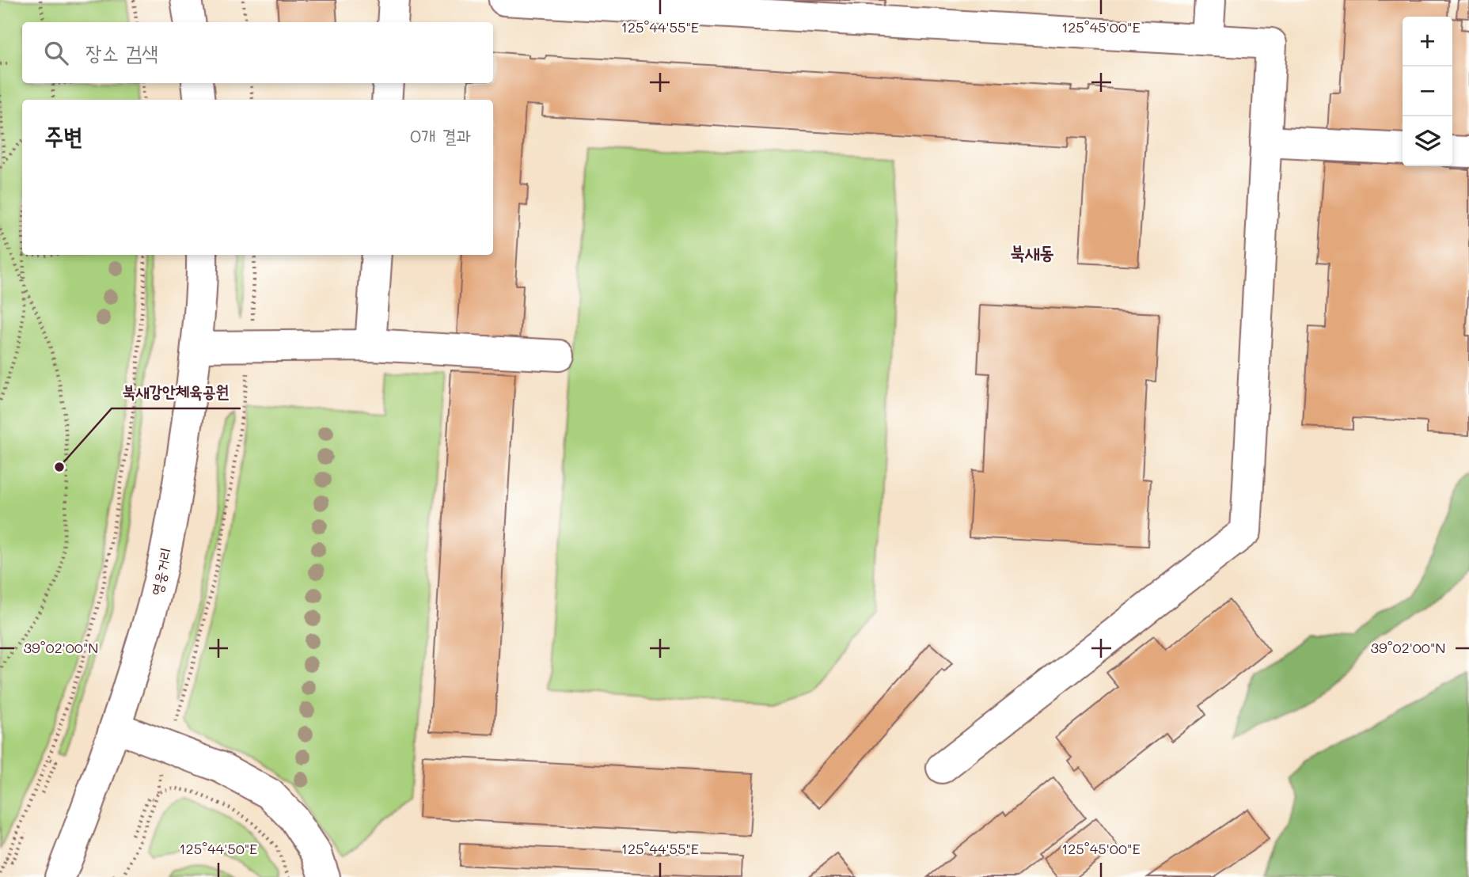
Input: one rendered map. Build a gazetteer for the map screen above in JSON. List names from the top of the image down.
{
  "streets": {
    "street": ["영웅거리"]
  },
  "districts": ["북새동"],
  "places": ["북새강안체육공원"],
  "page": {
    "map_buttons": ["+", "−"],
    "search": "장소 검색",
    "heading": ["주변", "0개 결과"]
  },
  "coordinates": [
    "125°44'55\"E",
    "125°45'00\"E",
    "39°02'00\"N",
    "125°44'50\"E"
  ]
}
